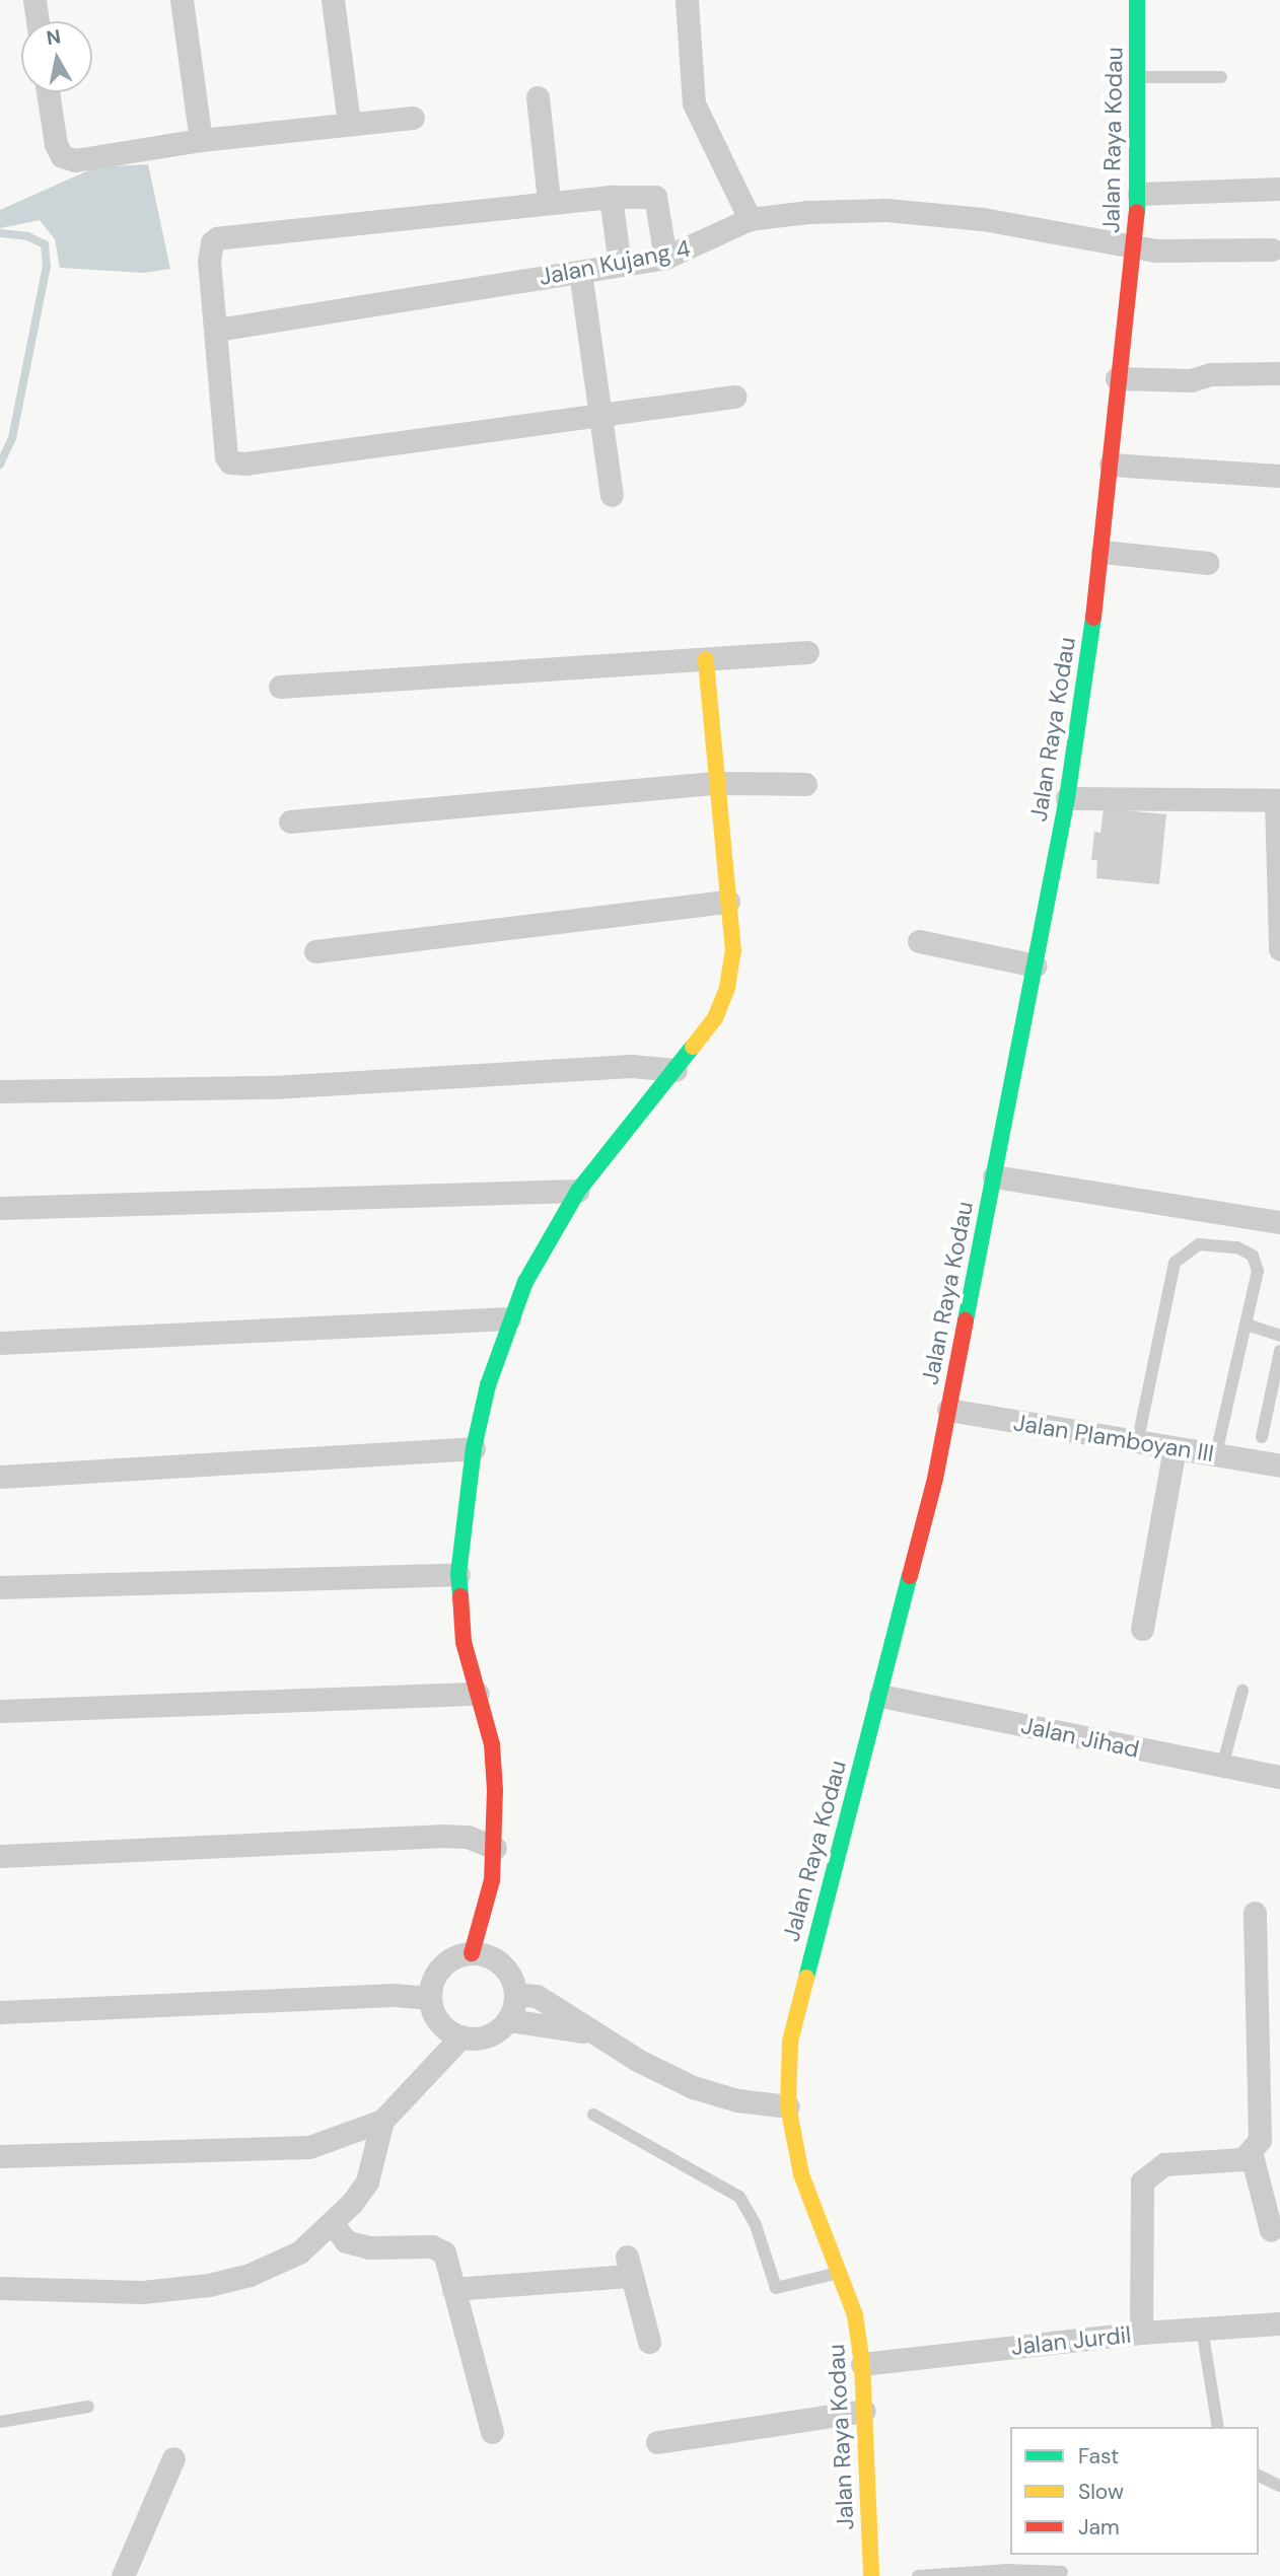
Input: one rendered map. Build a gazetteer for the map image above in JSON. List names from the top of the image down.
{
  "streets": {
    "street": [
      "Jalan Raya Kodau",
      "Jalan Kujang 4",
      "Jalan Plamboyan III",
      "Jalan Jihad",
      "Jalan Jurdil"
    ]
  },
  "crossings": [
    ["Jalan Raya Kodau", "Jalan Kujang 4"],
    ["Jalan Raya Kodau", "Jalan Plamboyan III"],
    ["Jalan Raya Kodau", "Jalan Jihad"],
    ["Jalan Raya Kodau", "Jalan Jurdil"]
  ],
  "legend": ["Fast", "Slow", "Jam"],
  "north": "top"
}
